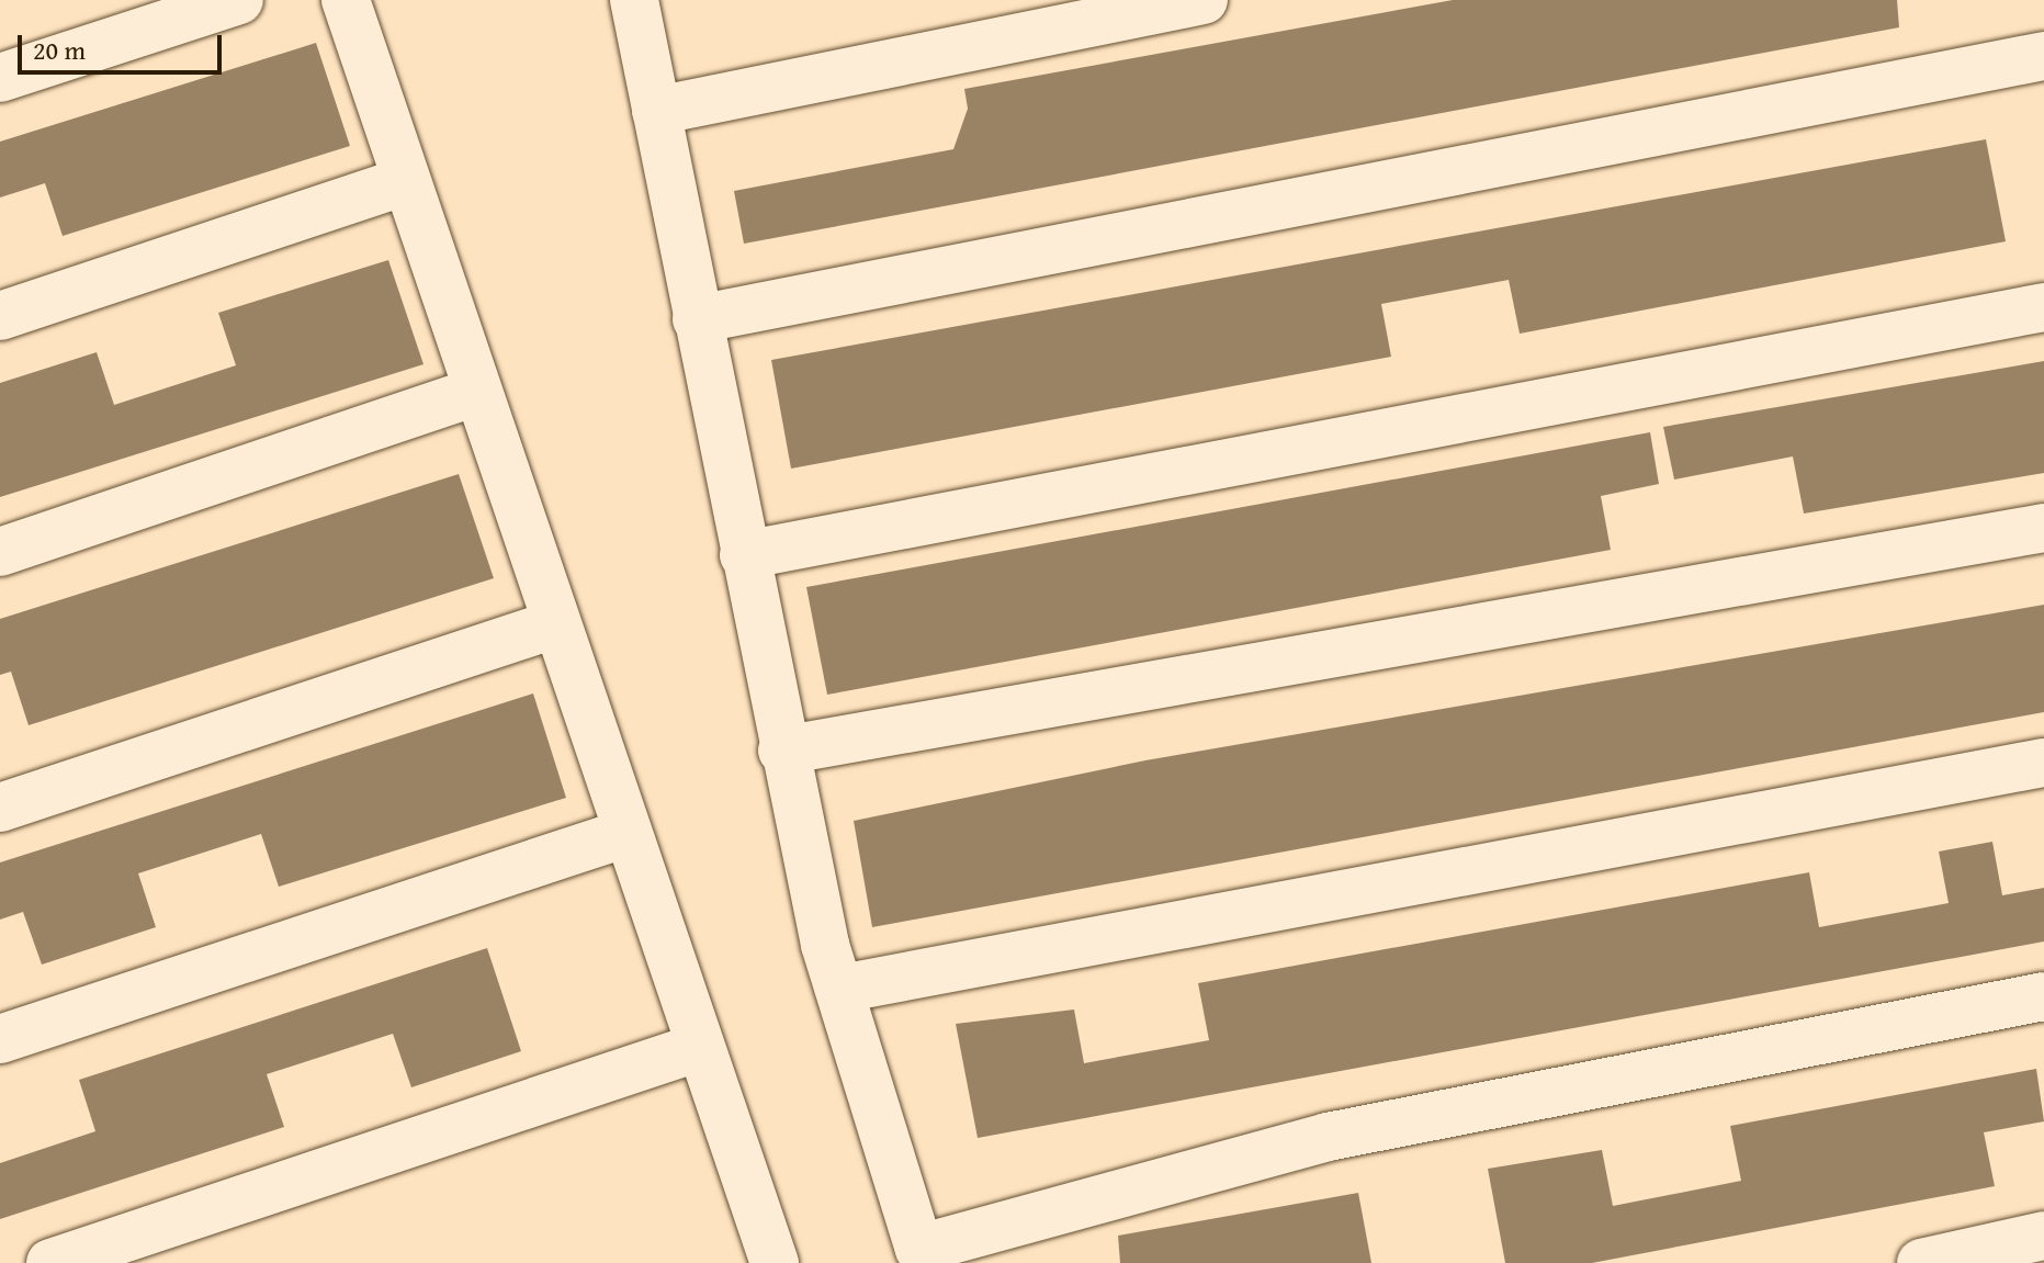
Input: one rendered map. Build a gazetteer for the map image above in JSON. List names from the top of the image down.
{
  "scale_bar": "20 m"
}
